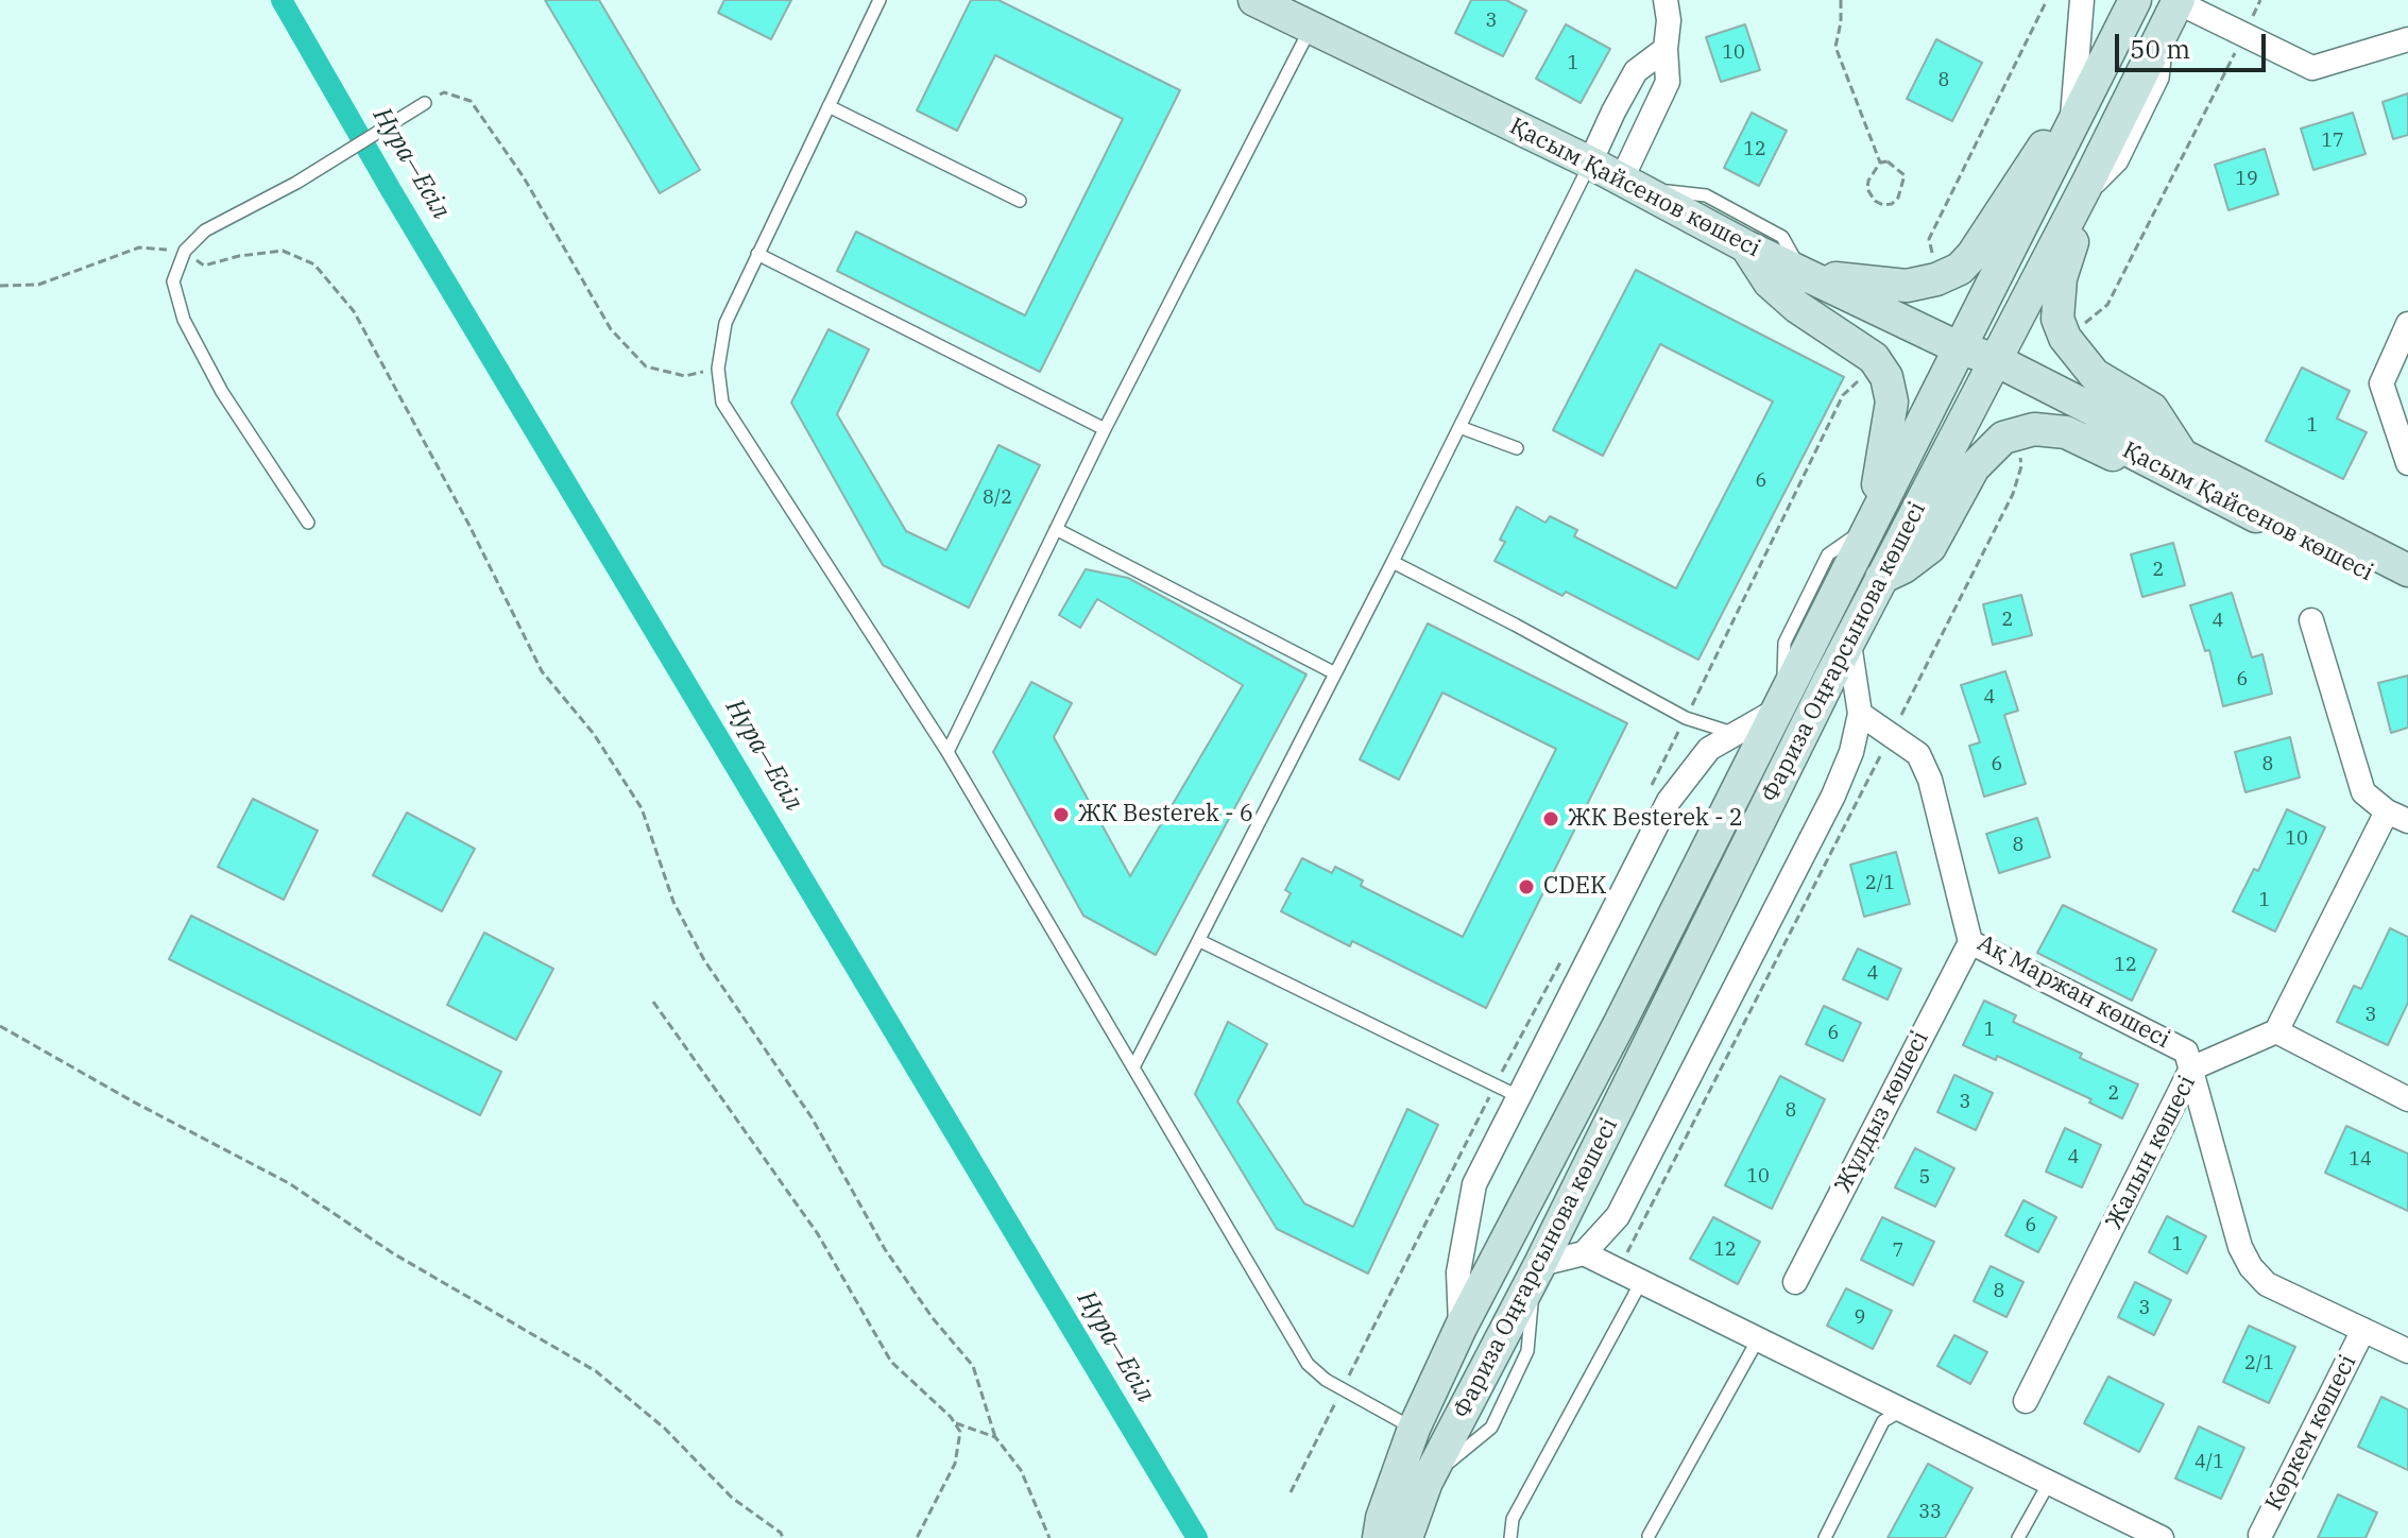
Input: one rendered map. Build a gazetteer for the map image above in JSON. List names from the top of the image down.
{
  "streets": {
    "street": [
      "Қасым Қайсенов көшесі",
      "Фариза Оңғарсынова көшесі",
      "Ақ Маржан көшесі",
      "Жұлдыз көшесі",
      "Жалын көшесі",
      "Көркем көшесі"
    ]
  },
  "crossings": [
    ["Қасым Қайсенов көшесі", "Фариза Оңғарсынова көшесі"],
    ["Ақ Маржан көшесі", "Жұлдыз көшесі"],
    ["Ақ Маржан көшесі", "Жалын көшесі"],
    ["Ақ Маржан көшесі", "Көркем көшесі"]
  ],
  "water": ["Нура—Есіл"],
  "places": ["ЖК Besterek - 6", "ЖК Besterek - 2", "CDEK"],
  "house_numbers": [
    "3",
    "10",
    "1",
    "8",
    "17",
    "12",
    "19",
    "1",
    "6",
    "8/2",
    "2",
    "2",
    "4",
    "6",
    "4",
    "6",
    "8",
    "10",
    "8",
    "2/1",
    "1",
    "12",
    "4",
    "3",
    "1",
    "6",
    "2",
    "3",
    "8",
    "4",
    "14",
    "10",
    "5",
    "6",
    "1",
    "12",
    "7",
    "8",
    "3",
    "9",
    "2/1",
    "4/1",
    "33"
  ],
  "scale_bar": "50 m"
}
